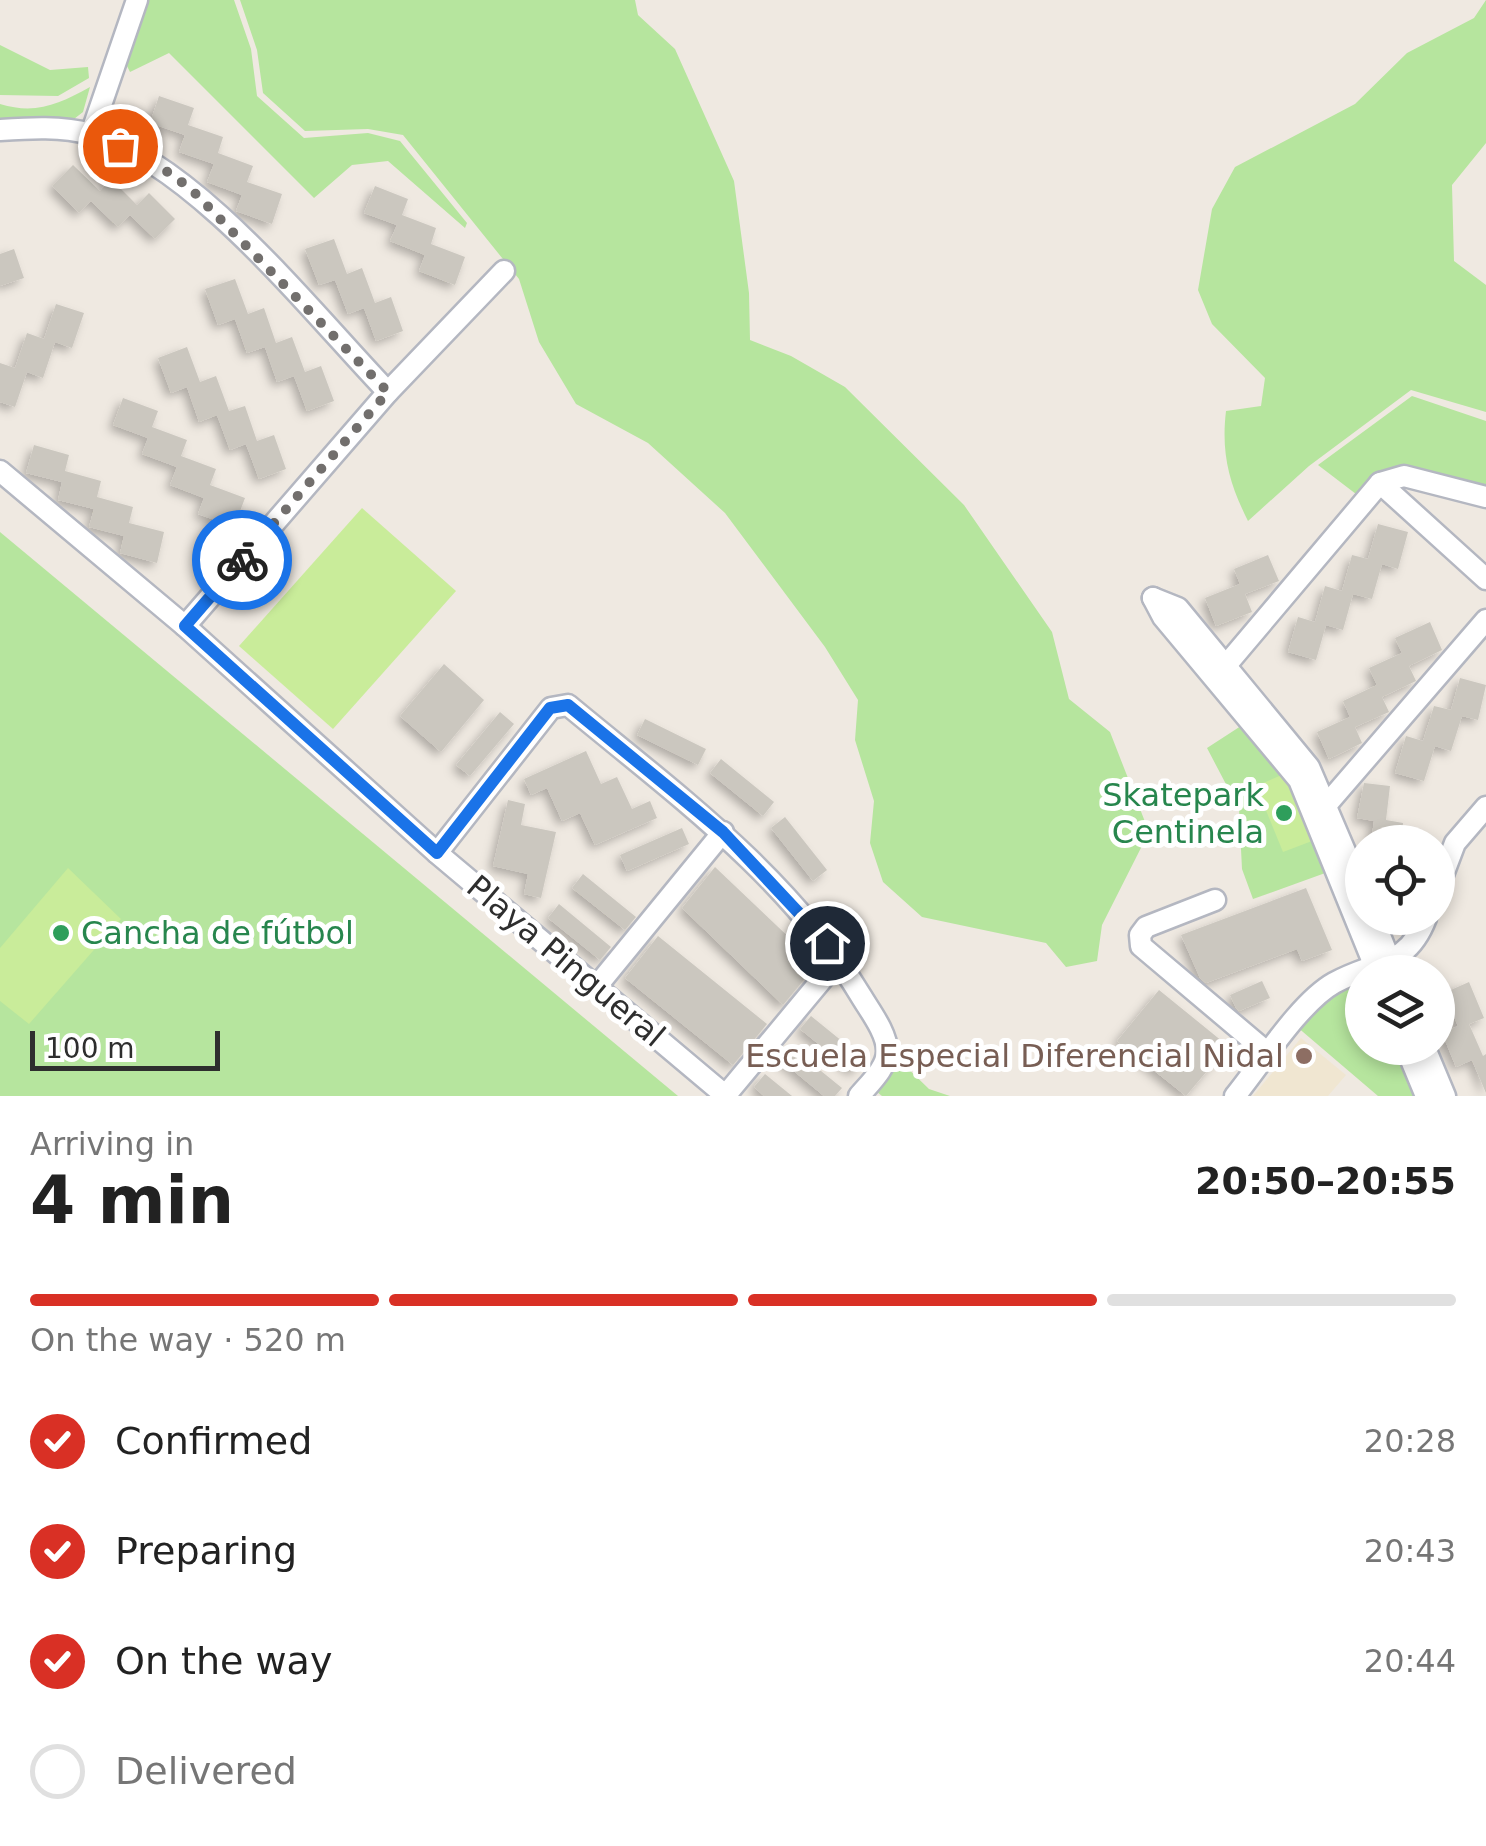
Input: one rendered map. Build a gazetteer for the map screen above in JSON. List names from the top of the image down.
{
  "streets": {
    "street": ["Playa Pingueral"]
  },
  "places": ["Skatepark Centinela", "Cancha de fútbol", "Escuela Especial Diferencial Nidal"],
  "scale_bar": "100 m",
  "page": {
    "scale": "100 m",
    "heading": ["4 min", "Arriving in", "20:50–20:55"],
    "bar": "On the way · 520 m",
    "list": [
      ["Confirmed", "20:28"],
      ["Preparing", "20:43"],
      ["On the way", "20:44"],
      "Delivered"
    ]
  }
}
